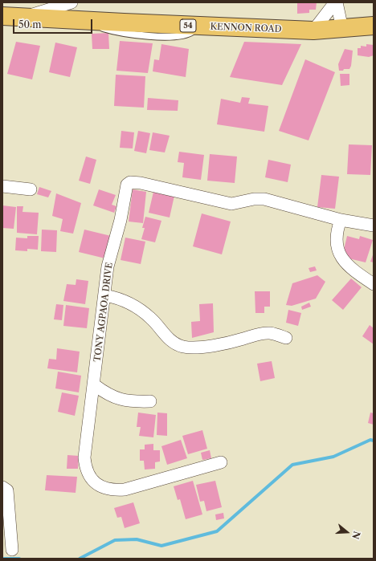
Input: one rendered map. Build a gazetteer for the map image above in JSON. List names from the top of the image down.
{
  "streets": {
    "highway": ["54", "KENNON ROAD"],
    "street": ["TONY AGPAOA DRIVE"]
  },
  "scale_bar": "50 m",
  "north": "right"
}
